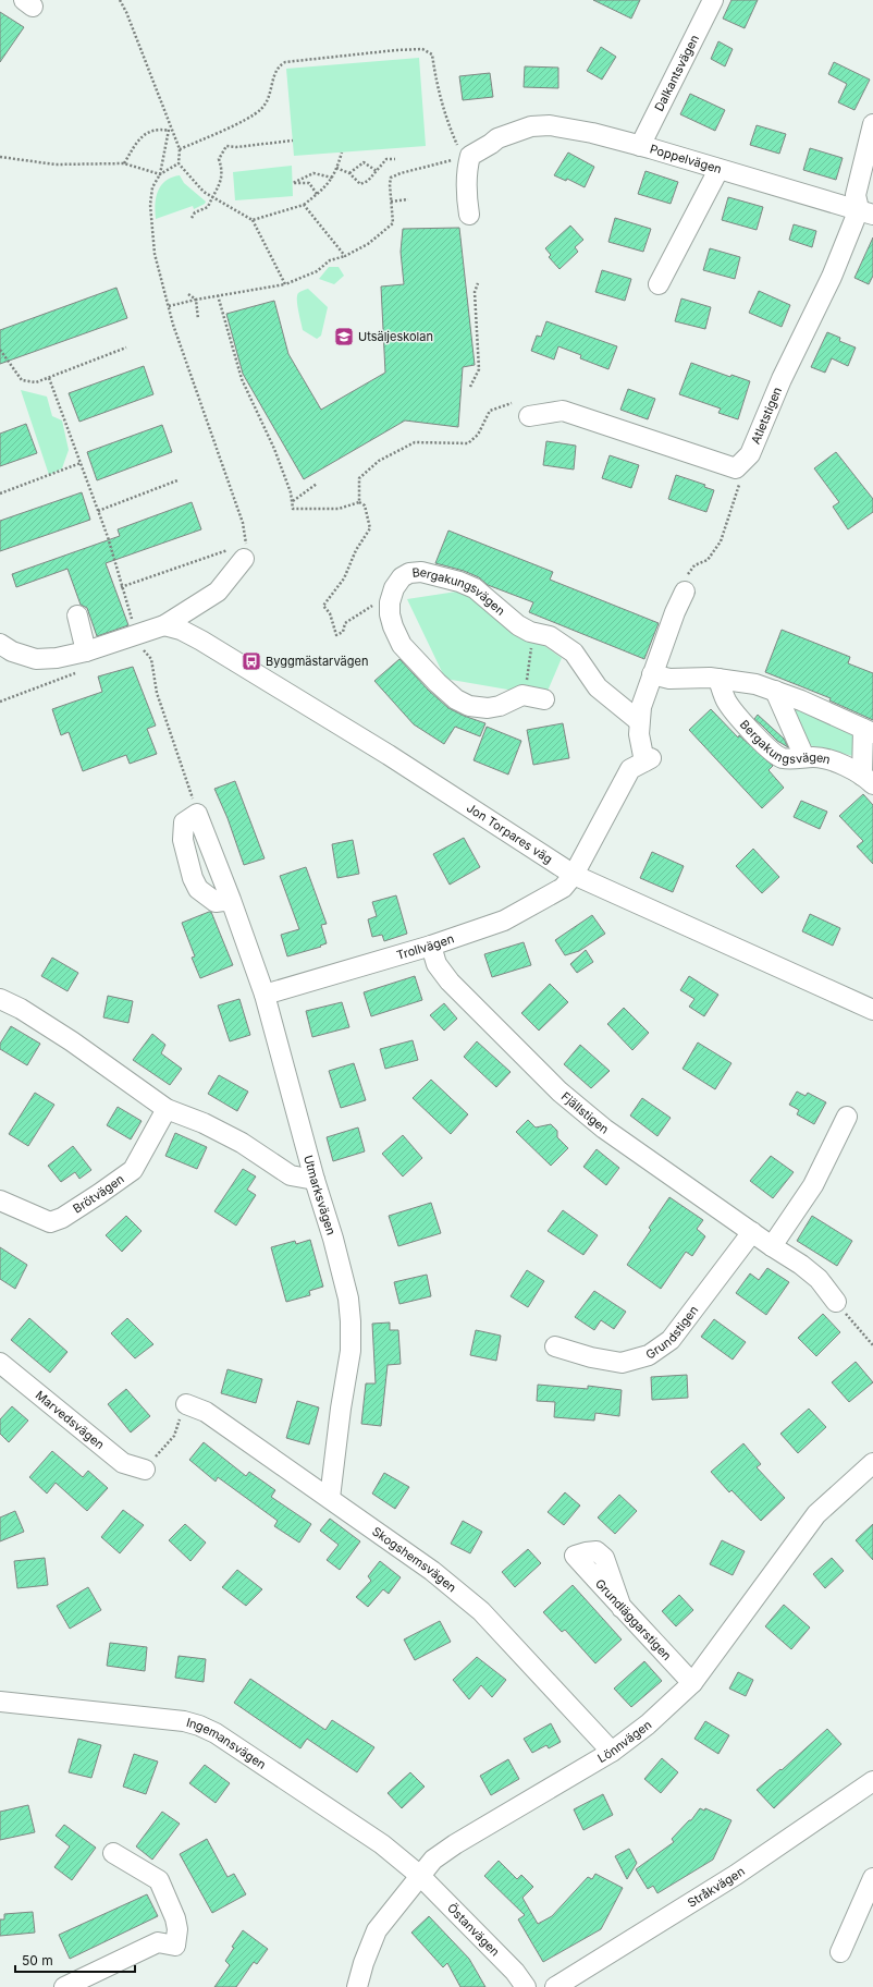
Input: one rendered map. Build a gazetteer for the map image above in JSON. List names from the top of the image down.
{
  "streets": {
    "street": [
      "Dalkantsvägen",
      "Poppelvägen",
      "Atletstigen",
      "Bergakungsvägen",
      "Jon Torpares väg",
      "Trollvägen",
      "Fjällstigen",
      "Brötvägen",
      "Utmarksvägen",
      "Grundstigen",
      "Marvedsvägen",
      "Skogshemsvägen",
      "Grundläggarstigen",
      "Lönnvägen",
      "Ingemansvägen",
      "Stråkvägen",
      "Östanvägen"
    ]
  },
  "crossings": [
    ["Dalkantsvägen", "Poppelvägen"],
    ["Poppelvägen", "Atletstigen"],
    ["Jon Torpares väg", "Trollvägen"],
    ["Trollvägen", "Fjällstigen"],
    ["Trollvägen", "Utmarksvägen"],
    ["Fjällstigen", "Grundstigen"],
    ["Utmarksvägen", "Skogshemsvägen"],
    ["Skogshemsvägen", "Lönnvägen"],
    ["Grundläggarstigen", "Lönnvägen"],
    ["Lönnvägen", "Ingemansvägen"],
    ["Lönnvägen", "Östanvägen"],
    ["Ingemansvägen", "Östanvägen"]
  ],
  "places": {
    "school or university": ["Utsäljeskolan"],
    "bus stop": ["Byggmästarvägen"]
  },
  "scale_bar": "50 m"
}
